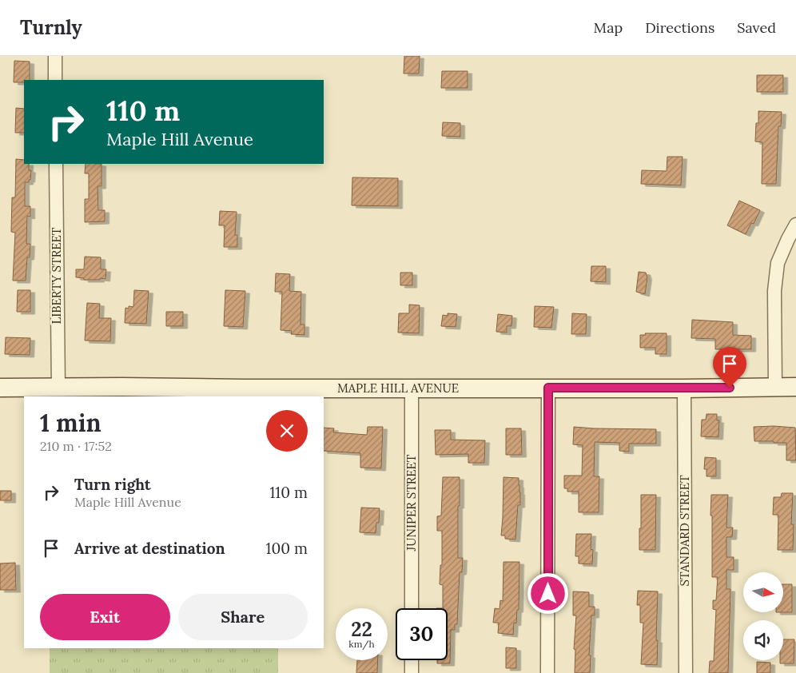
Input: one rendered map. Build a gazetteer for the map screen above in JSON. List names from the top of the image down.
{
  "streets": {
    "street": [
      "LIBERTY STREET",
      "MAPLE HILL AVENUE",
      "JUNIPER STREET",
      "STANDARD STREET"
    ]
  },
  "crossings": [
    ["LIBERTY STREET", "MAPLE HILL AVENUE"],
    ["MAPLE HILL AVENUE", "JUNIPER STREET"],
    ["MAPLE HILL AVENUE", "STANDARD STREET"]
  ],
  "north": "right",
  "page": {
    "header": "Turnly",
    "nav": ["Map", "Directions", "Saved"],
    "turn": ["110 m", "Maple Hill Avenue"],
    "heading": ["1 min", "210 m · 17:52"],
    "list": [
      {
        "name": "Turn right",
        "note": "Maple Hill Avenue",
        "value": "110 m"
      },
      {
        "name": "Arrive at destination",
        "value": "100 m"
      }
    ],
    "buttons": ["Exit", "Share"],
    "speed": "22 km/h",
    "limit": "30"
  }
}
